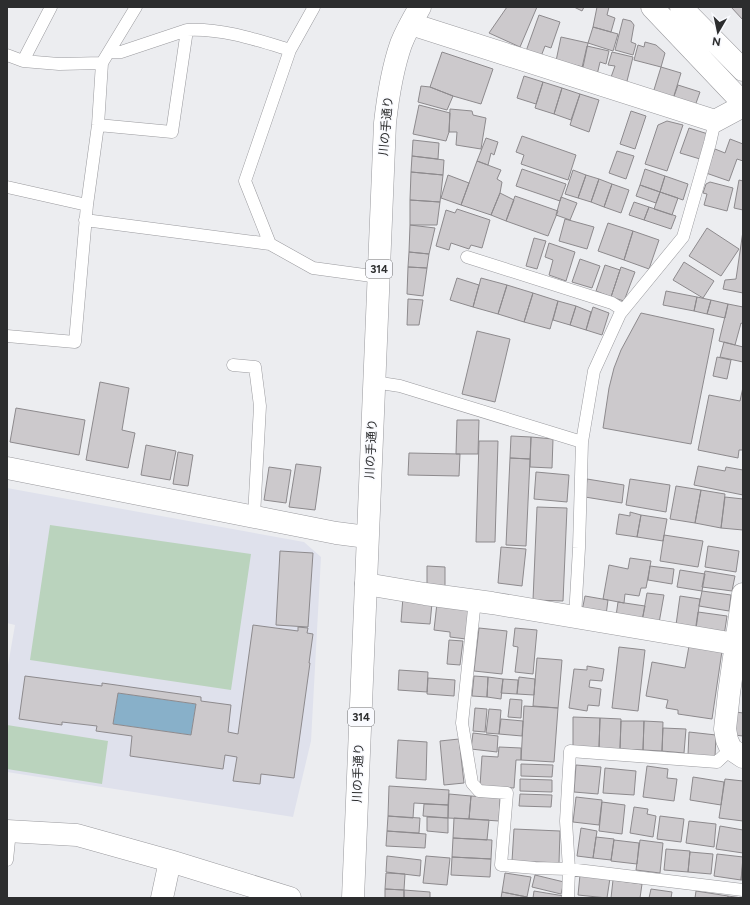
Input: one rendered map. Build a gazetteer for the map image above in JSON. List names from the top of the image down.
{
  "streets": {
    "street": ["川の手通り", "314"]
  },
  "north": "bottom"
}
